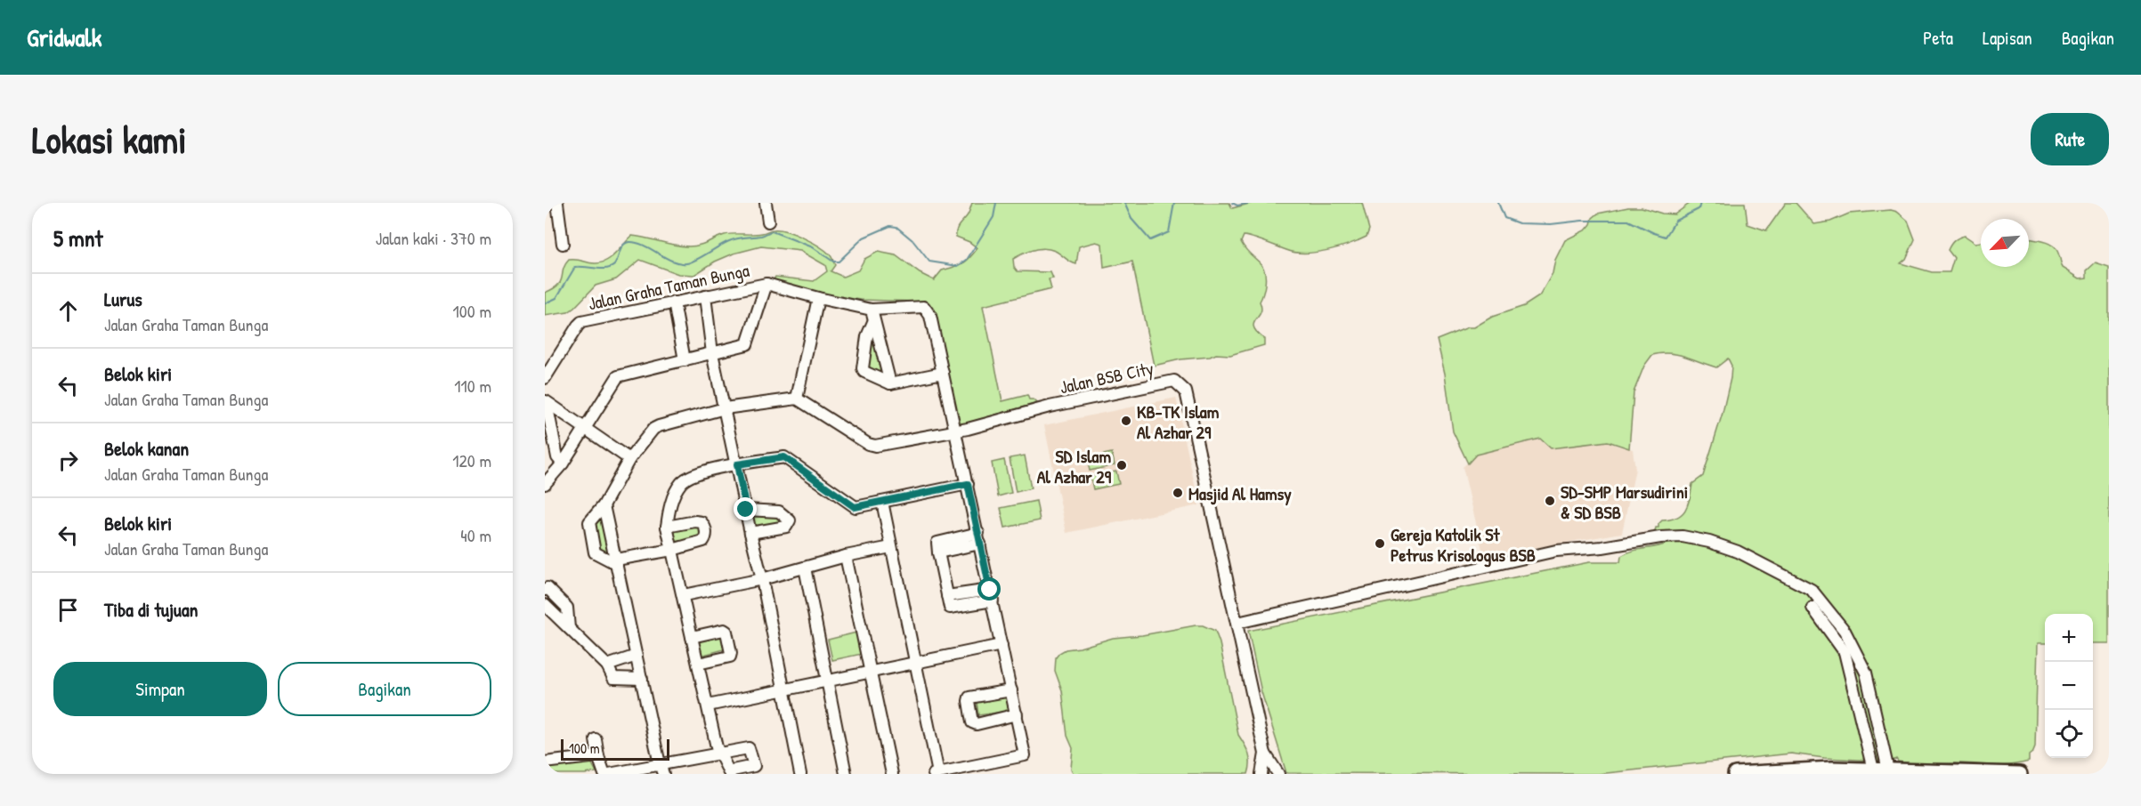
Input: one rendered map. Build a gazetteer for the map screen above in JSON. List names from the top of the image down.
{
  "streets": {
    "street": ["Jalan Graha Taman Bunga", "Jalan BSB City"]
  },
  "crossings": [
    ["Jalan Graha Taman Bunga", "Jalan BSB City"]
  ],
  "places": [
    "KB-TK Islam Al Azhar 29",
    "SD Islam Al Azhar 29",
    "Masjid Al Hamsy",
    "SD-SMP Marsudirini & SD BSB",
    "Gereja Katolik St Petrus Krisologus BSB"
  ],
  "scale_bar": "100 m",
  "north": "bottom left",
  "page": {
    "header": "Gridwalk",
    "nav": ["Peta", "Lapisan", "Bagikan"],
    "buttons": [
      "Rute",
      ["Simpan", "Bagikan"]
    ],
    "title": "Lokasi kami",
    "heading": ["5 mnt", "Jalan kaki · 370 m"],
    "list": [
      ["Lurus", "Jalan Graha Taman Bunga", "100 m"],
      ["Belok kiri", "Jalan Graha Taman Bunga", "110 m"],
      ["Belok kanan", "Jalan Graha Taman Bunga", "120 m"],
      ["Belok kiri", "Jalan Graha Taman Bunga", "40 m"],
      "Tiba di tujuan"
    ],
    "map_buttons": ["+", "−"],
    "scale": "100 m"
  }
}
